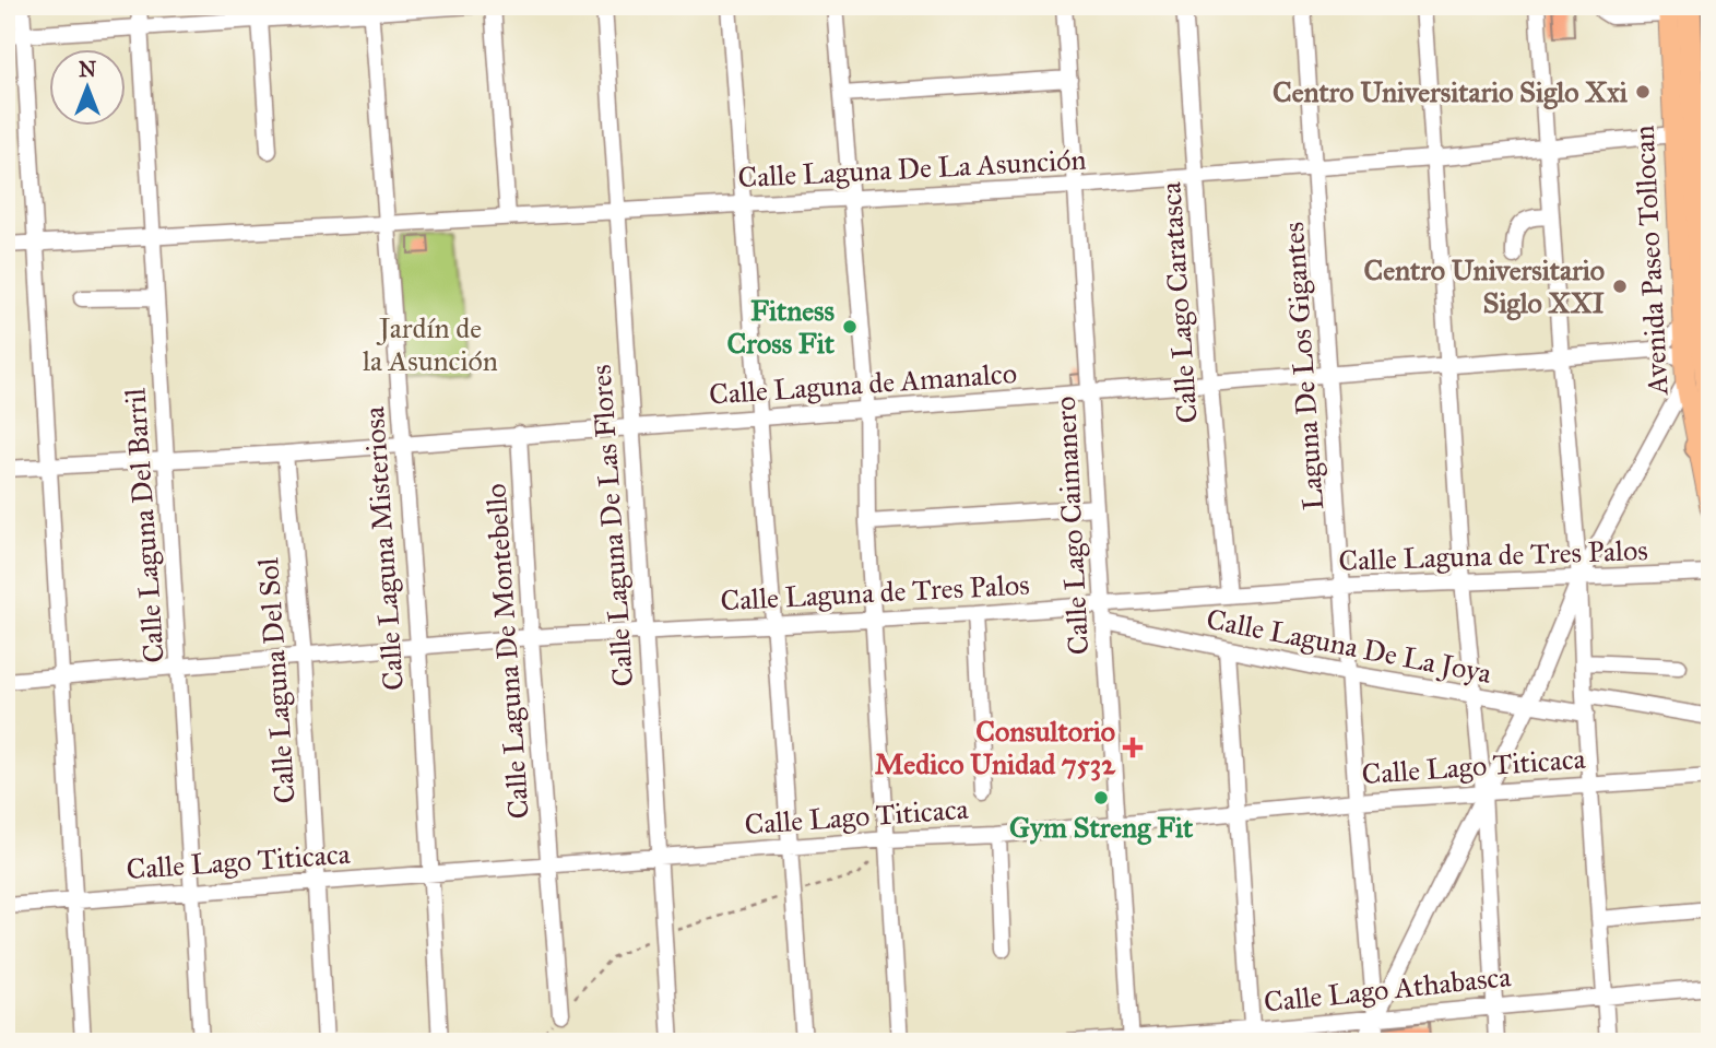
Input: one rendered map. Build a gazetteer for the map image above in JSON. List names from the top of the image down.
{
  "streets": {
    "highway": ["Avenida Paseo Tollocan"],
    "street": [
      "Calle Laguna De La Asunción",
      "Calle Lago Caratasca",
      "Laguna De Los Gigantes",
      "Calle Laguna de Amanalco",
      "Calle Laguna Del Barril",
      "Calle Laguna De Las Flores",
      "Calle Lago Caimanero",
      "Calle Laguna Misteriosa",
      "Calle Laguna de Tres Palos",
      "Calle Laguna De La Joya",
      "Calle Laguna De Montebello",
      "Calle Laguna Del Sol",
      "Calle Lago Titicaca",
      "Calle Lago Athabasca"
    ]
  },
  "crossings": [
    ["Calle Laguna De La Asunción", "Avenida Paseo Tollocan"],
    ["Calle Laguna De La Asunción", "Calle Lago Caratasca"],
    ["Calle Laguna De La Asunción", "Laguna De Los Gigantes"],
    ["Calle Laguna De La Asunción", "Calle Laguna Del Barril"],
    ["Calle Laguna De La Asunción", "Calle Laguna De Las Flores"],
    ["Calle Laguna De La Asunción", "Calle Lago Caimanero"],
    ["Calle Laguna De La Asunción", "Calle Laguna Misteriosa"],
    ["Avenida Paseo Tollocan", "Calle Laguna de Amanalco"],
    ["Calle Lago Caratasca", "Calle Laguna de Amanalco"],
    ["Calle Lago Caratasca", "Calle Laguna de Tres Palos"],
    ["Laguna De Los Gigantes", "Calle Laguna de Amanalco"],
    ["Laguna De Los Gigantes", "Calle Laguna de Tres Palos"],
    ["Laguna De Los Gigantes", "Calle Laguna De La Joya"],
    ["Laguna De Los Gigantes", "Calle Lago Titicaca"],
    ["Laguna De Los Gigantes", "Calle Lago Athabasca"],
    ["Calle Laguna de Amanalco", "Calle Laguna Del Barril"],
    ["Calle Laguna de Amanalco", "Calle Laguna De Las Flores"],
    ["Calle Laguna de Amanalco", "Calle Lago Caimanero"],
    ["Calle Laguna de Amanalco", "Calle Laguna Misteriosa"],
    ["Calle Laguna de Amanalco", "Calle Laguna De Montebello"],
    ["Calle Laguna de Amanalco", "Calle Laguna Del Sol"],
    ["Calle Laguna Del Barril", "Calle Laguna de Tres Palos"],
    ["Calle Laguna Del Barril", "Calle Lago Titicaca"],
    ["Calle Laguna De Las Flores", "Calle Laguna de Tres Palos"],
    ["Calle Laguna De Las Flores", "Calle Lago Titicaca"],
    ["Calle Lago Caimanero", "Calle Laguna de Tres Palos"],
    ["Calle Lago Caimanero", "Calle Laguna De La Joya"],
    ["Calle Lago Caimanero", "Calle Lago Titicaca"],
    ["Calle Lago Caimanero", "Calle Lago Athabasca"],
    ["Calle Laguna Misteriosa", "Calle Laguna de Tres Palos"],
    ["Calle Laguna Misteriosa", "Calle Lago Titicaca"],
    ["Calle Laguna de Tres Palos", "Calle Laguna De Montebello"],
    ["Calle Laguna de Tres Palos", "Calle Laguna Del Sol"],
    ["Calle Laguna De Montebello", "Calle Lago Titicaca"],
    ["Calle Laguna Del Sol", "Calle Lago Titicaca"]
  ],
  "parks": ["Jardín de la Asunción"],
  "places": {
    "other": [
      "Centro Universitario Siglo Xxi",
      "Centro Universitario Siglo XXI",
      "Fitness Cross Fit",
      "Gym Streng Fit"
    ],
    "health": ["Consultorio Medico Unidad 7532"]
  },
  "north": "top"
}
